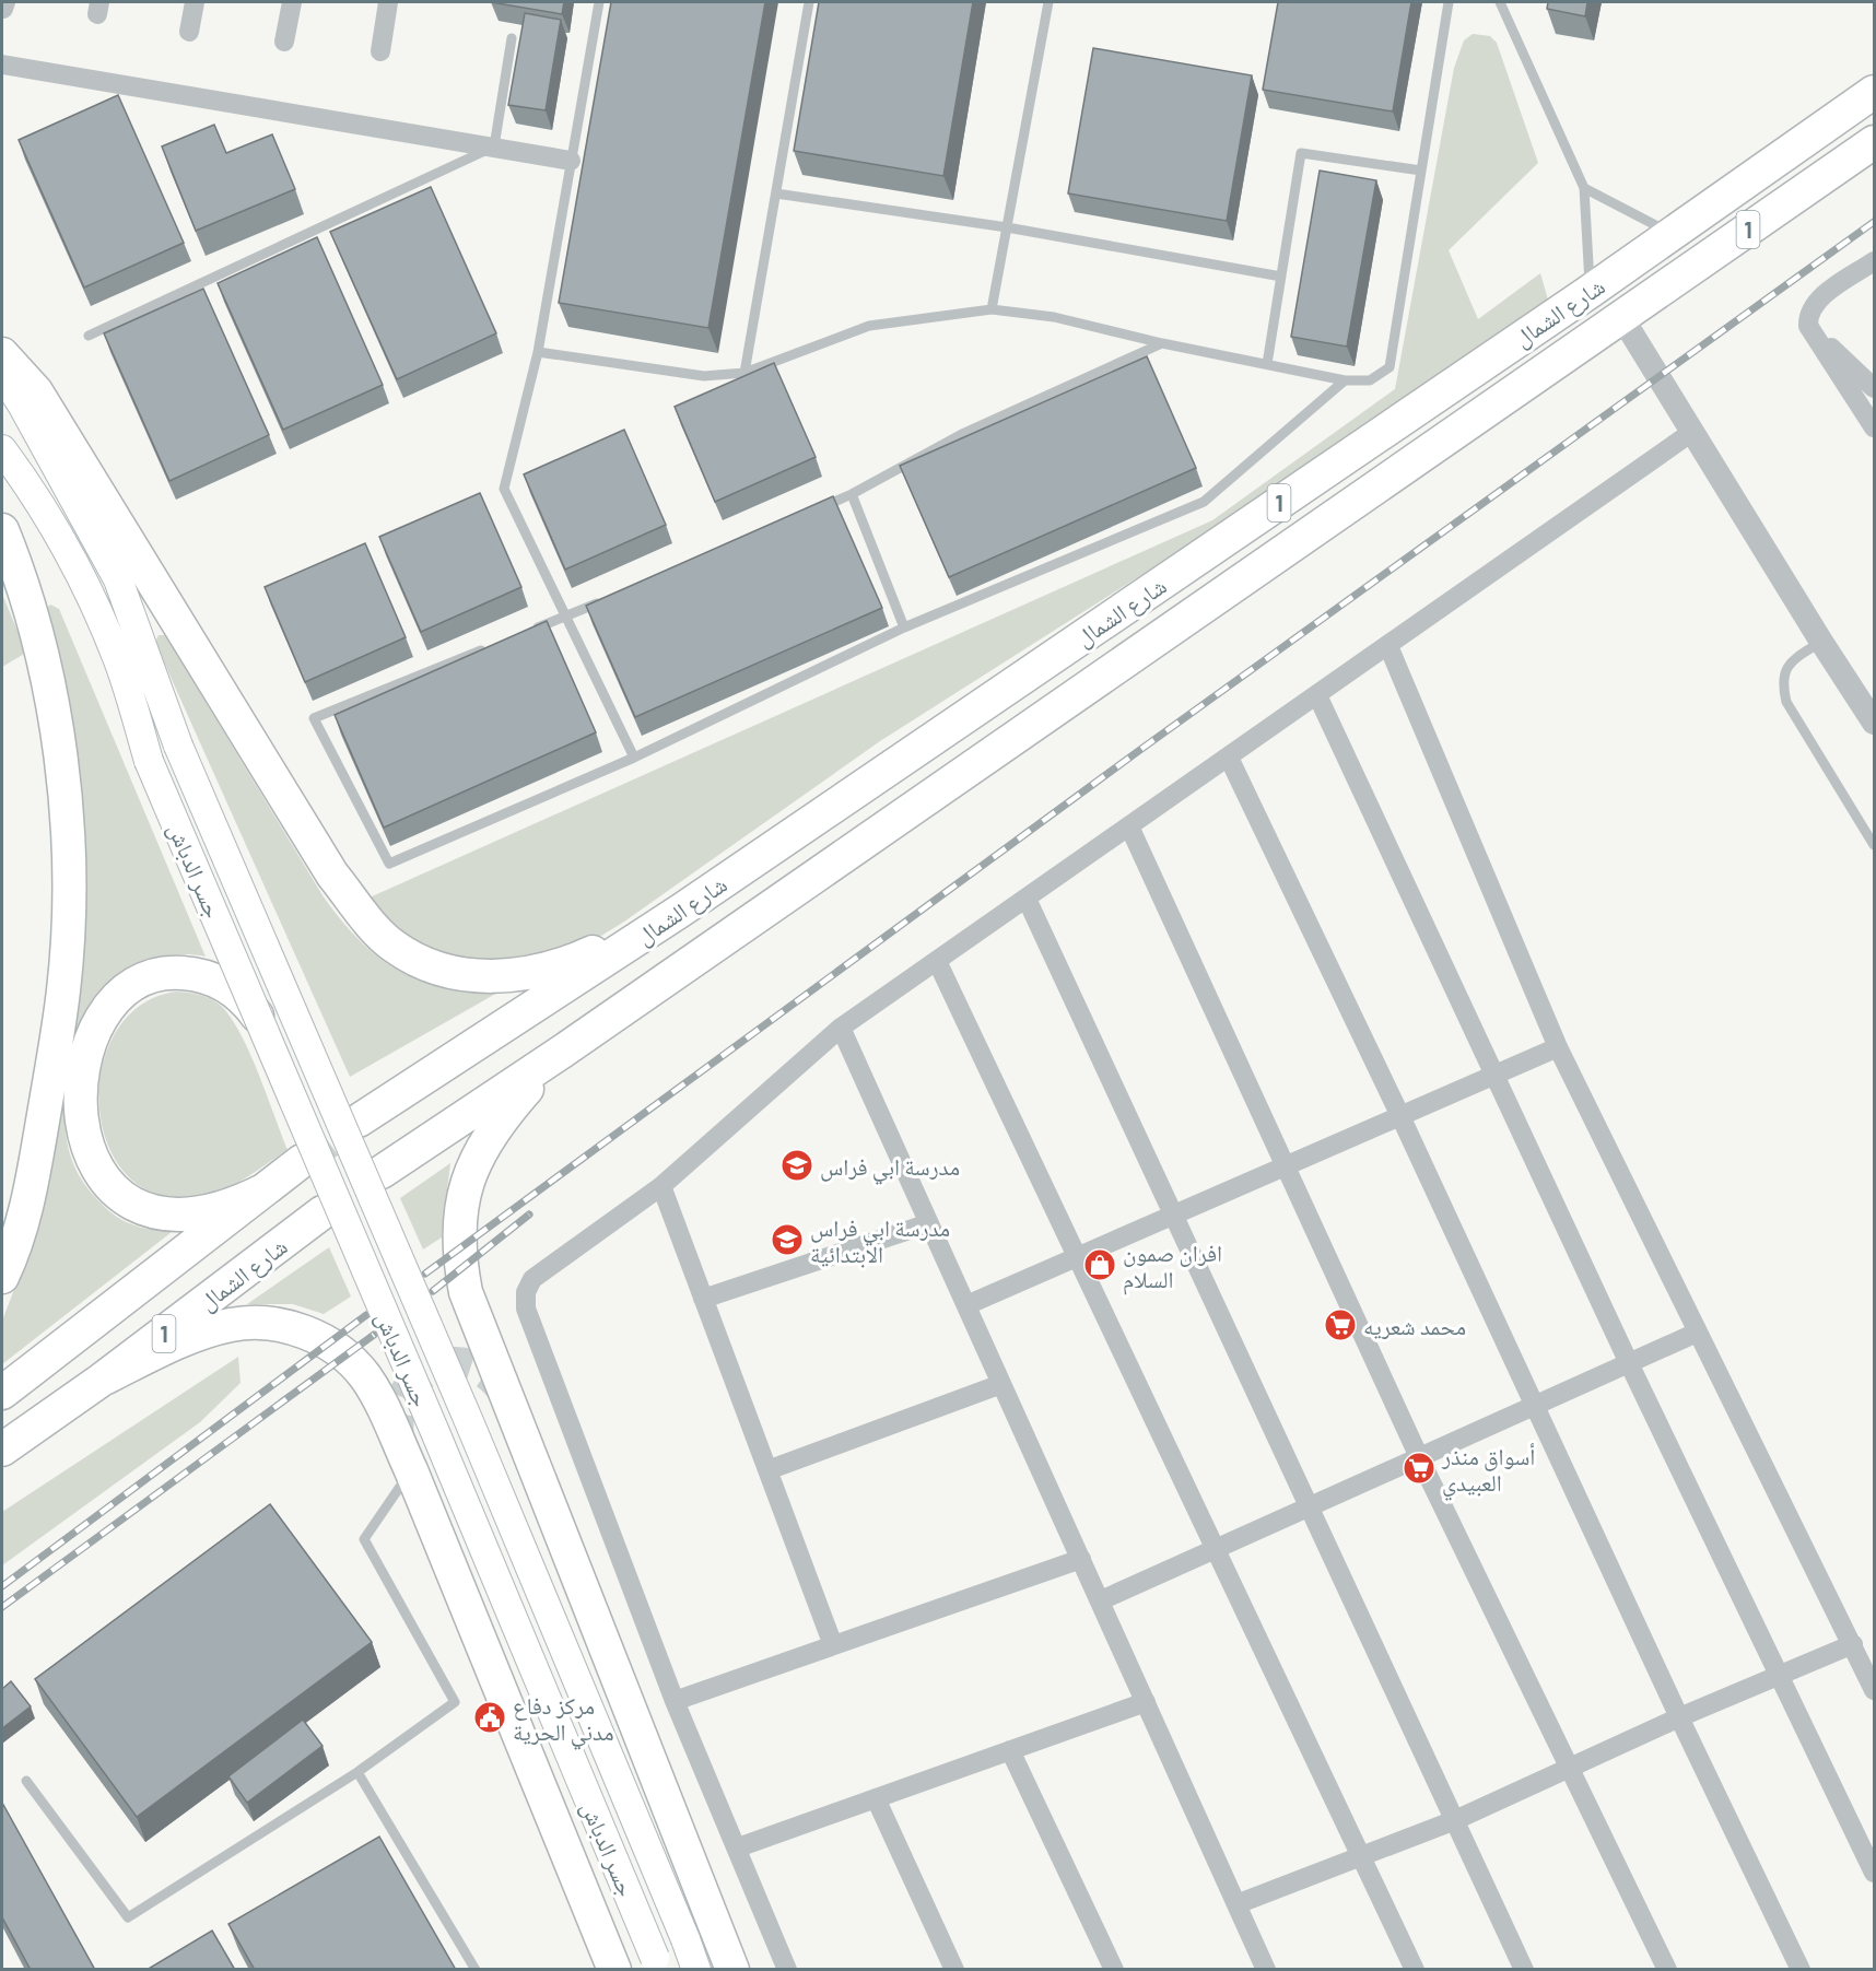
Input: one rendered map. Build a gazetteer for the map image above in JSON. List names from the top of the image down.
{
  "streets": {
    "highway": ["1", "شارع الشمال"],
    "main road": ["جسر الدباش"]
  },
  "places": {
    "school or university": ["مدرسة ابي فراس", "مدرسة ابي فراس الابتدائية"],
    "shop": ["افران صمون السلام"],
    "supermarket": ["محمد شعريه", "أسواق منذر العبيدي"],
    "public building": ["مركز دفاع مدني الحرية"]
  }
}
